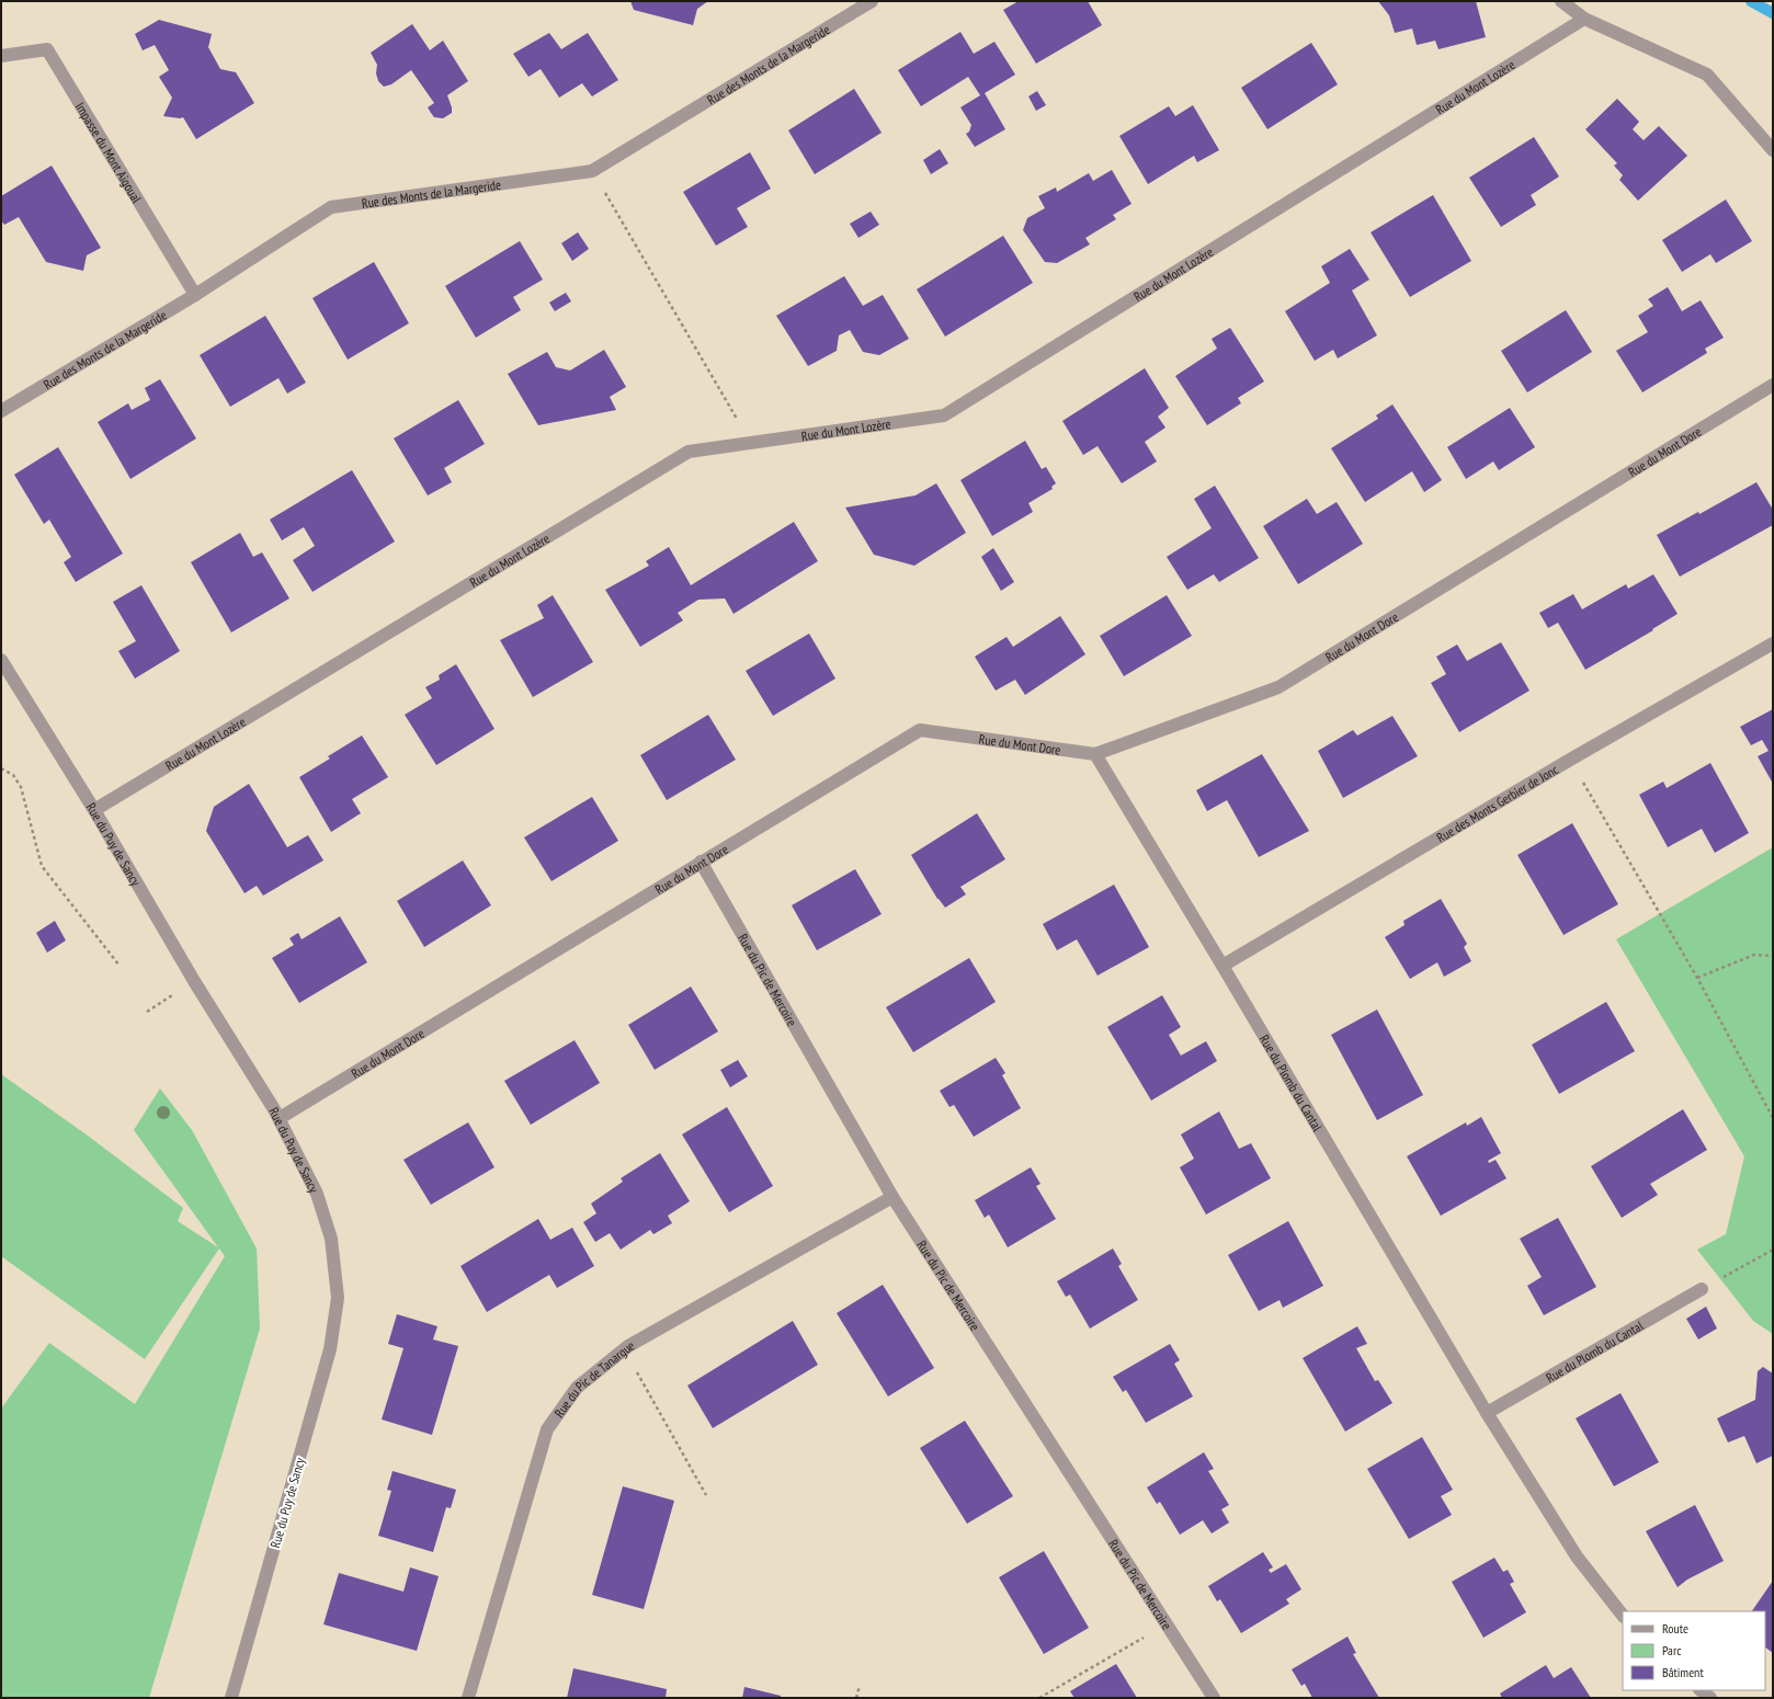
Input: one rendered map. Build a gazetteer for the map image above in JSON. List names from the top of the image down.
{
  "streets": {
    "street": [
      "Rue des Monts de la Margeride",
      "Rue du Mont Lozère",
      "Impasse du Mont Aigoual",
      "Rue du Mont Dore",
      "Rue des Monts Gerbier de Jonc",
      "Rue du Puy de Sancy",
      "Rue du Pic de Mercoire",
      "Rue du Plomb du Cantal",
      "Rue du Pic de Tanargue"
    ]
  },
  "crossings": [
    ["Rue des Monts de la Margeride", "Impasse du Mont Aigoual"],
    ["Rue du Mont Lozère", "Rue du Puy de Sancy"],
    ["Rue du Mont Dore", "Rue du Puy de Sancy"],
    ["Rue du Mont Dore", "Rue du Pic de Mercoire"],
    ["Rue du Mont Dore", "Rue du Plomb du Cantal"],
    ["Rue des Monts Gerbier de Jonc", "Rue du Plomb du Cantal"],
    ["Rue du Pic de Mercoire", "Rue du Pic de Tanargue"]
  ],
  "legend": ["Route", "Parc", "Bâtiment"]
}
